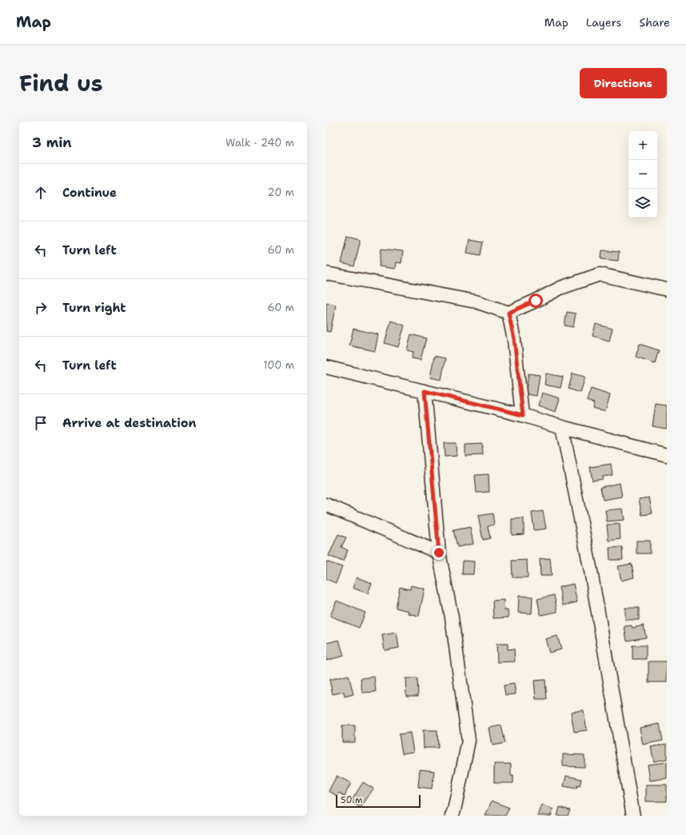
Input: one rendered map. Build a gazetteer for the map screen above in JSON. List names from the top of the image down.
{
  "scale_bar": "50 m",
  "page": {
    "header": "Map",
    "nav": ["Map", "Layers", "Share"],
    "title": "Find us",
    "buttons": "Directions",
    "heading": ["3 min", "Walk · 240 m"],
    "map_buttons": ["+", "−"],
    "list": [
      ["Continue", "20 m"],
      ["Turn left", "60 m"],
      ["Turn right", "60 m"],
      ["Turn left", "100 m"],
      "Arrive at destination"
    ],
    "scale": "50 m"
  }
}
